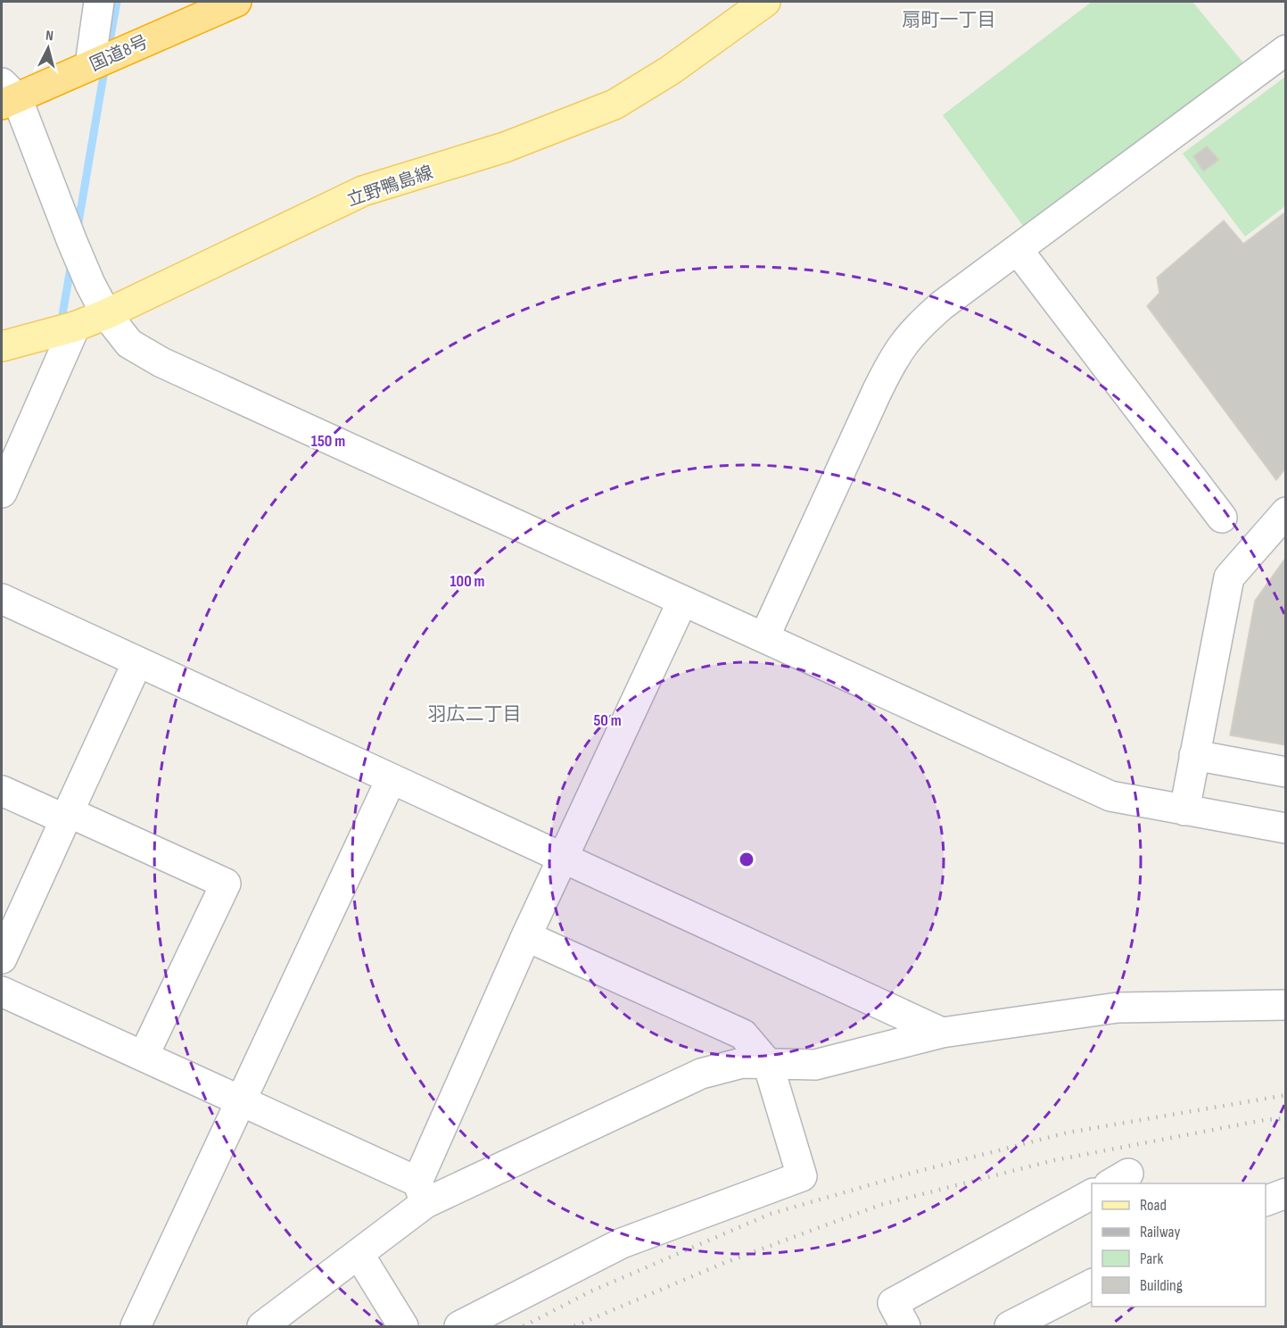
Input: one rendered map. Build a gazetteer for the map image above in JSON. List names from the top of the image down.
{
  "streets": {
    "highway": ["国道8号"],
    "main road": ["立野鴨島線"]
  },
  "districts": ["扇町一丁目", "羽広二丁目"],
  "legend": [
    "Road",
    "Railway",
    "Park",
    "Building"
  ],
  "north": "top",
  "rings": ["150 m", "100 m", "50 m"]
}
